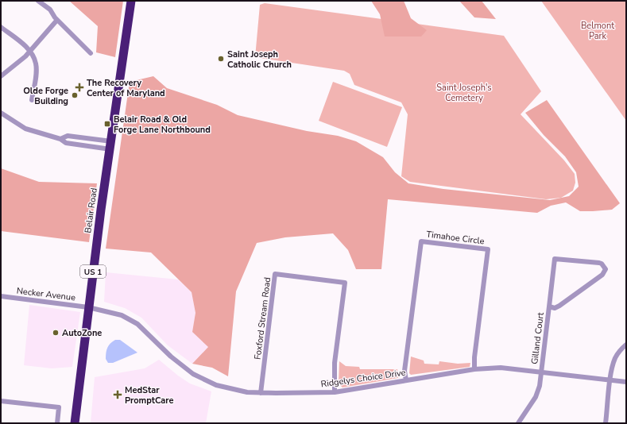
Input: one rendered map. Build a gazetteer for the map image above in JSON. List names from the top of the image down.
{
  "streets": {
    "highway": ["Belair Road", "US 1"],
    "street": [
      "Timahoe Circle",
      "Necker Avenue",
      "Foxford Stream Road",
      "Gilland Court",
      "Ridgelys Choice Drive"
    ]
  },
  "crossings": [
    ["Belair Road", "Necker Avenue"],
    ["Belair Road", "Ridgelys Choice Drive"],
    ["Timahoe Circle", "Ridgelys Choice Drive"],
    ["Necker Avenue", "Ridgelys Choice Drive"],
    ["Foxford Stream Road", "Ridgelys Choice Drive"],
    ["Gilland Court", "Ridgelys Choice Drive"]
  ],
  "parks": ["Belmont Park", "Saint Joseph's Cemetery"],
  "places": {
    "other": ["Saint Joseph Catholic Church", "Olde Forge Building", "AutoZone"],
    "health": ["The Recovery Center of Maryland", "MedStar PromptCare"],
    "transit": ["Belair Road & Old Forge Lane Northbound"]
  }
}
